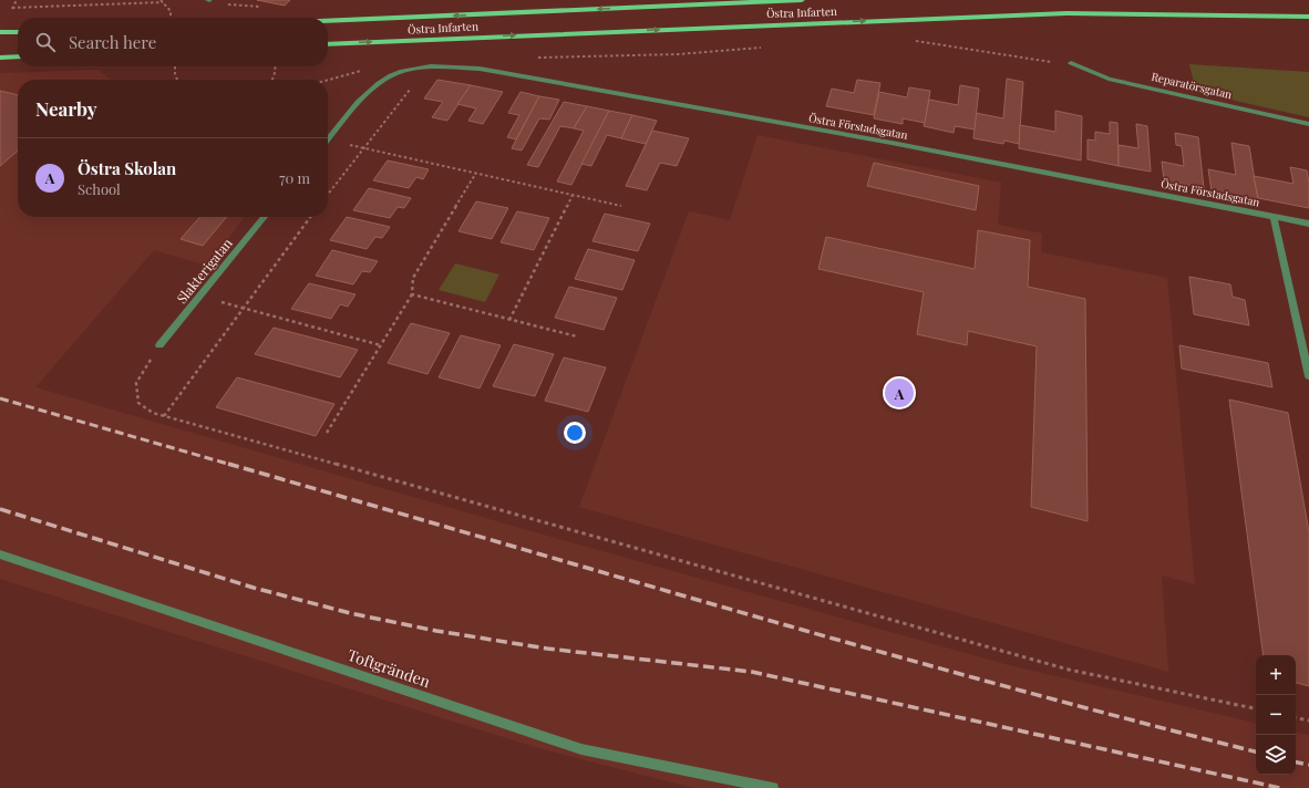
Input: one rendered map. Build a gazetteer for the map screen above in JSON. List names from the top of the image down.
{
  "streets": {
    "main road": ["Östra Infarten"],
    "street": [
      "Reparatörsgatan",
      "Östra Förstadsgatan",
      "Slakterigatan",
      "Toftgränden"
    ]
  },
  "page": {
    "search": "Search here",
    "heading": "Nearby",
    "list": [
      {
        "mark": "A",
        "name": "Östra Skolan",
        "note": "School",
        "value": "70 m"
      }
    ],
    "pins": "A",
    "map_buttons": ["+", "−"]
  }
}
